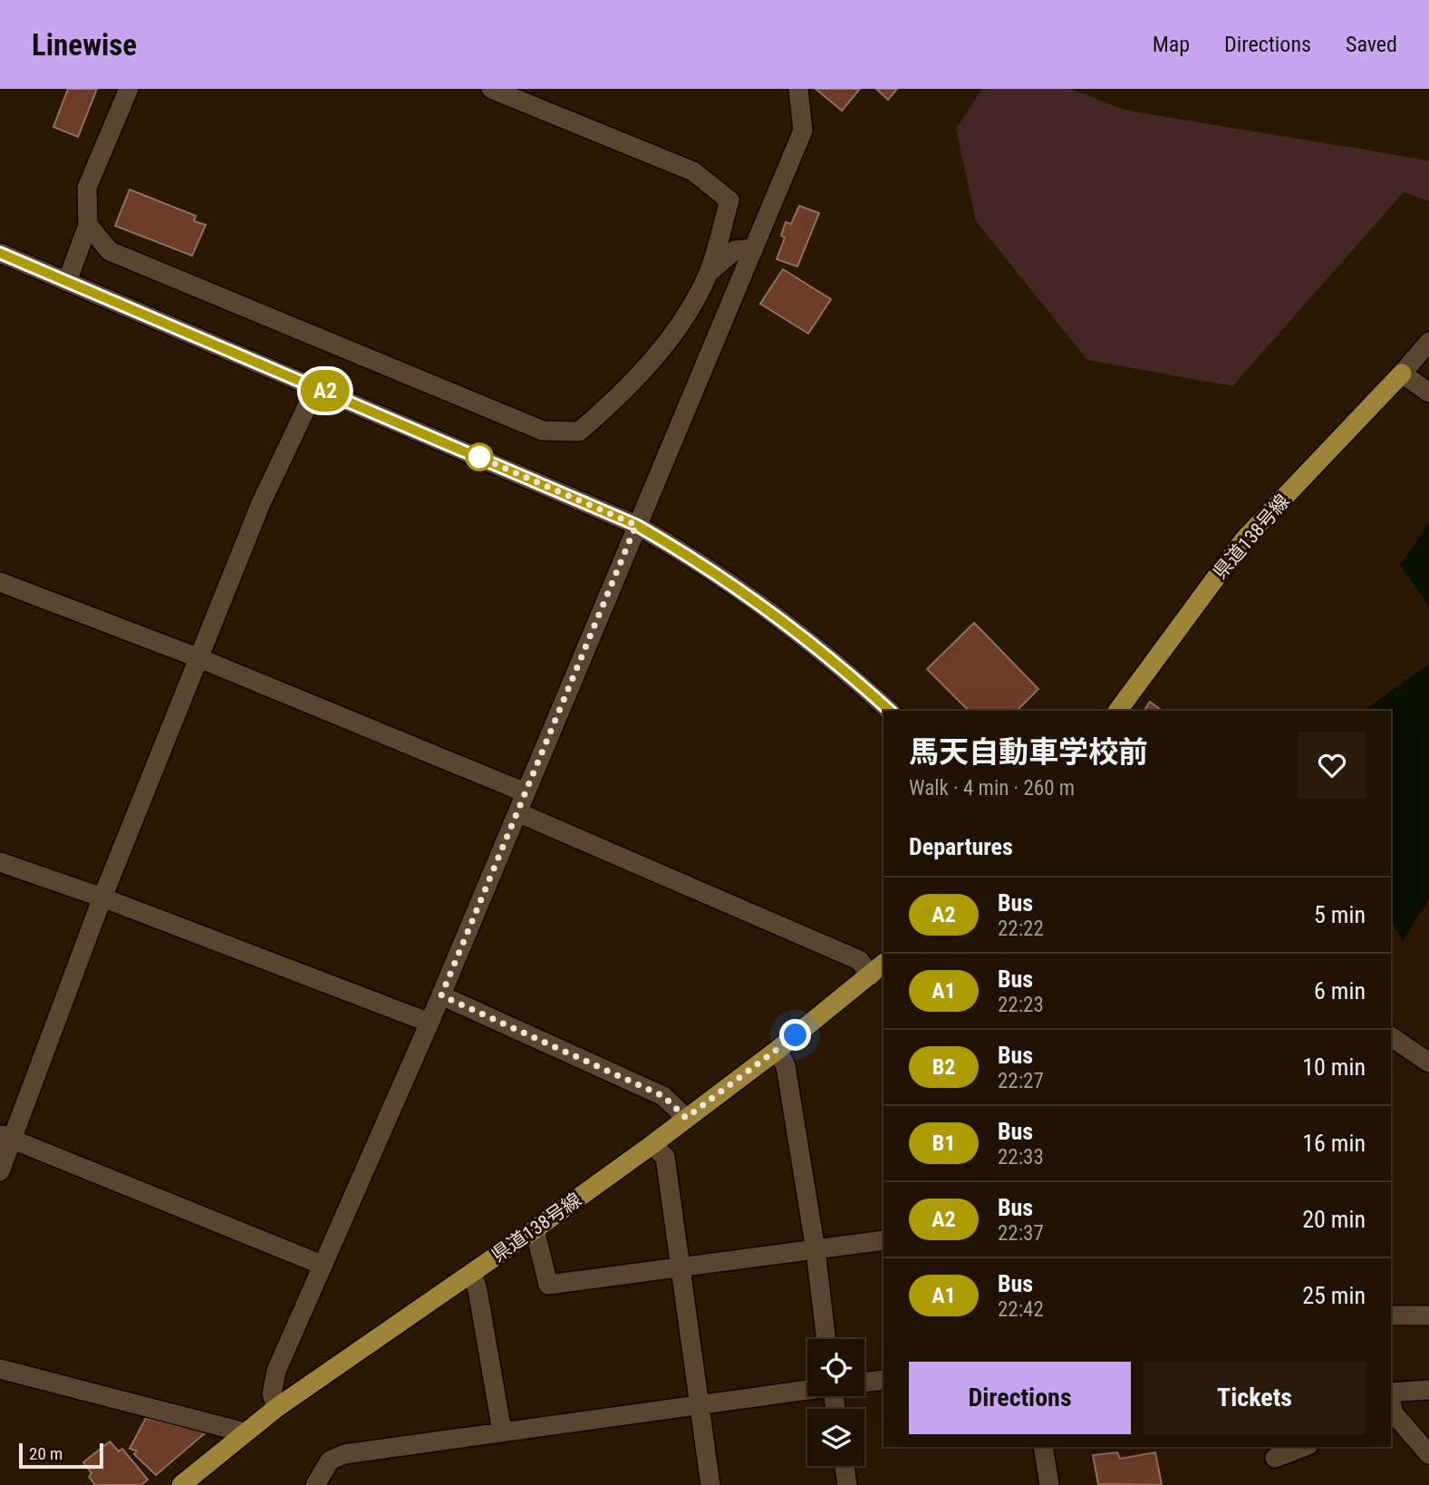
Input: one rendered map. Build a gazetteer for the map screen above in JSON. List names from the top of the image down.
{
  "streets": {
    "main road": ["県道138号線"]
  },
  "lines": ["bus line A2"],
  "scale_bar": "20 m",
  "page": {
    "header": "Linewise",
    "nav": ["Map", "Directions", "Saved"],
    "on_map": "A2",
    "heading": [
      ["馬天自動車学校前", "Walk · 4 min · 260 m"],
      "Departures"
    ],
    "list": [
      {
        "mark": "A2",
        "name": "Bus",
        "note": "22:22",
        "value": "5 min"
      },
      {
        "mark": "A1",
        "name": "Bus",
        "note": "22:23",
        "value": "6 min"
      },
      {
        "mark": "B2",
        "name": "Bus",
        "note": "22:27",
        "value": "10 min"
      },
      {
        "mark": "B1",
        "name": "Bus",
        "note": "22:33",
        "value": "16 min"
      },
      {
        "mark": "A2",
        "name": "Bus",
        "note": "22:37",
        "value": "20 min"
      },
      {
        "mark": "A1",
        "name": "Bus",
        "note": "22:42",
        "value": "25 min"
      }
    ],
    "buttons": ["Directions", "Tickets"],
    "scale": "20 m"
  }
}
